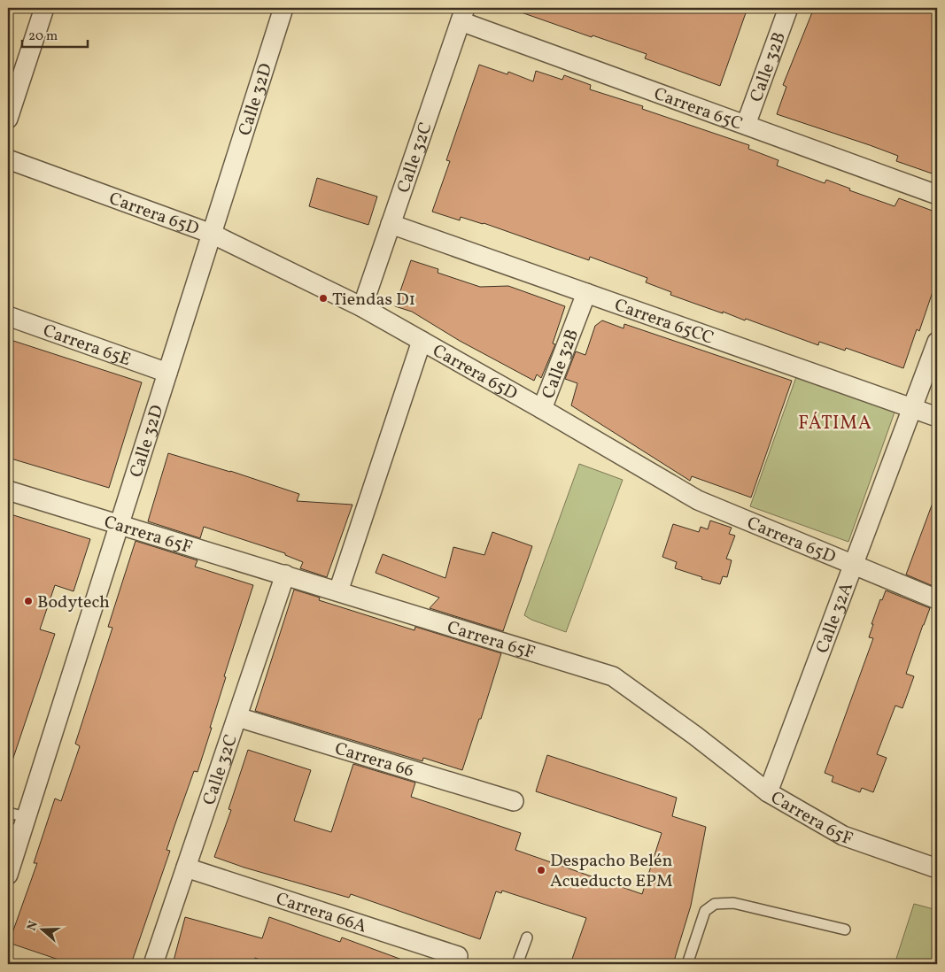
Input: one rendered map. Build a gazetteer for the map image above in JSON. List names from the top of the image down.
{
  "streets": {
    "street": [
      "Calle 32B",
      "Calle 32D",
      "Carrera 65C",
      "Calle 32C",
      "Carrera 65D",
      "Carrera 65CC",
      "Carrera 65E",
      "Carrera 65F",
      "Calle 32A",
      "Carrera 66",
      "Carrera 66A"
    ]
  },
  "crossings": [
    ["Calle 32B", "Carrera 65C"],
    ["Calle 32B", "Carrera 65D"],
    ["Calle 32B", "Carrera 65CC"],
    ["Calle 32D", "Carrera 65D"],
    ["Calle 32D", "Carrera 65E"],
    ["Calle 32D", "Carrera 65F"],
    ["Carrera 65C", "Calle 32C"],
    ["Calle 32C", "Carrera 65D"],
    ["Calle 32C", "Carrera 65CC"],
    ["Calle 32C", "Carrera 65F"],
    ["Calle 32C", "Carrera 66"],
    ["Calle 32C", "Carrera 66A"],
    ["Carrera 65D", "Calle 32A"],
    ["Carrera 65CC", "Calle 32A"],
    ["Carrera 65F", "Calle 32A"]
  ],
  "districts": ["FÁTIMA"],
  "places": ["Tiendas D1", "Bodytech", "Despacho Belén Acueducto EPM"],
  "scale_bar": "20 m",
  "north": "left"
}
